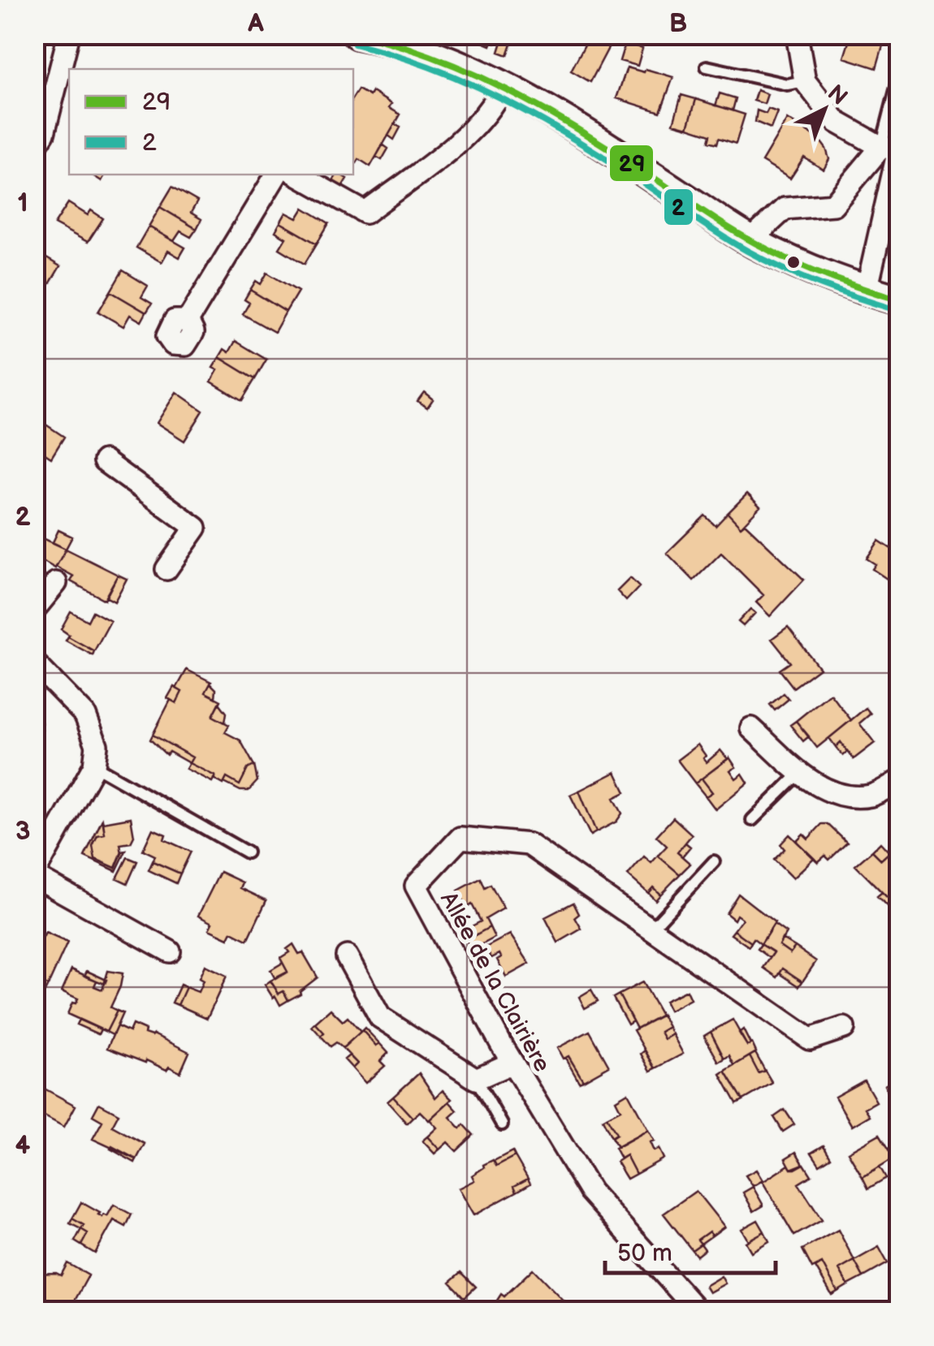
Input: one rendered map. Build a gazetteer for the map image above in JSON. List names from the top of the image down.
{
  "streets": {
    "street": ["Allée de la Clairière"]
  },
  "lines": ["transit line 29", "transit line 2"],
  "legend": ["29", "2"],
  "scale_bar": "50 m",
  "north": "top right",
  "grid": {
    "columns": ["A", "B"],
    "rows": [
      "1",
      "2",
      "3",
      "4"
    ]
  }
}
